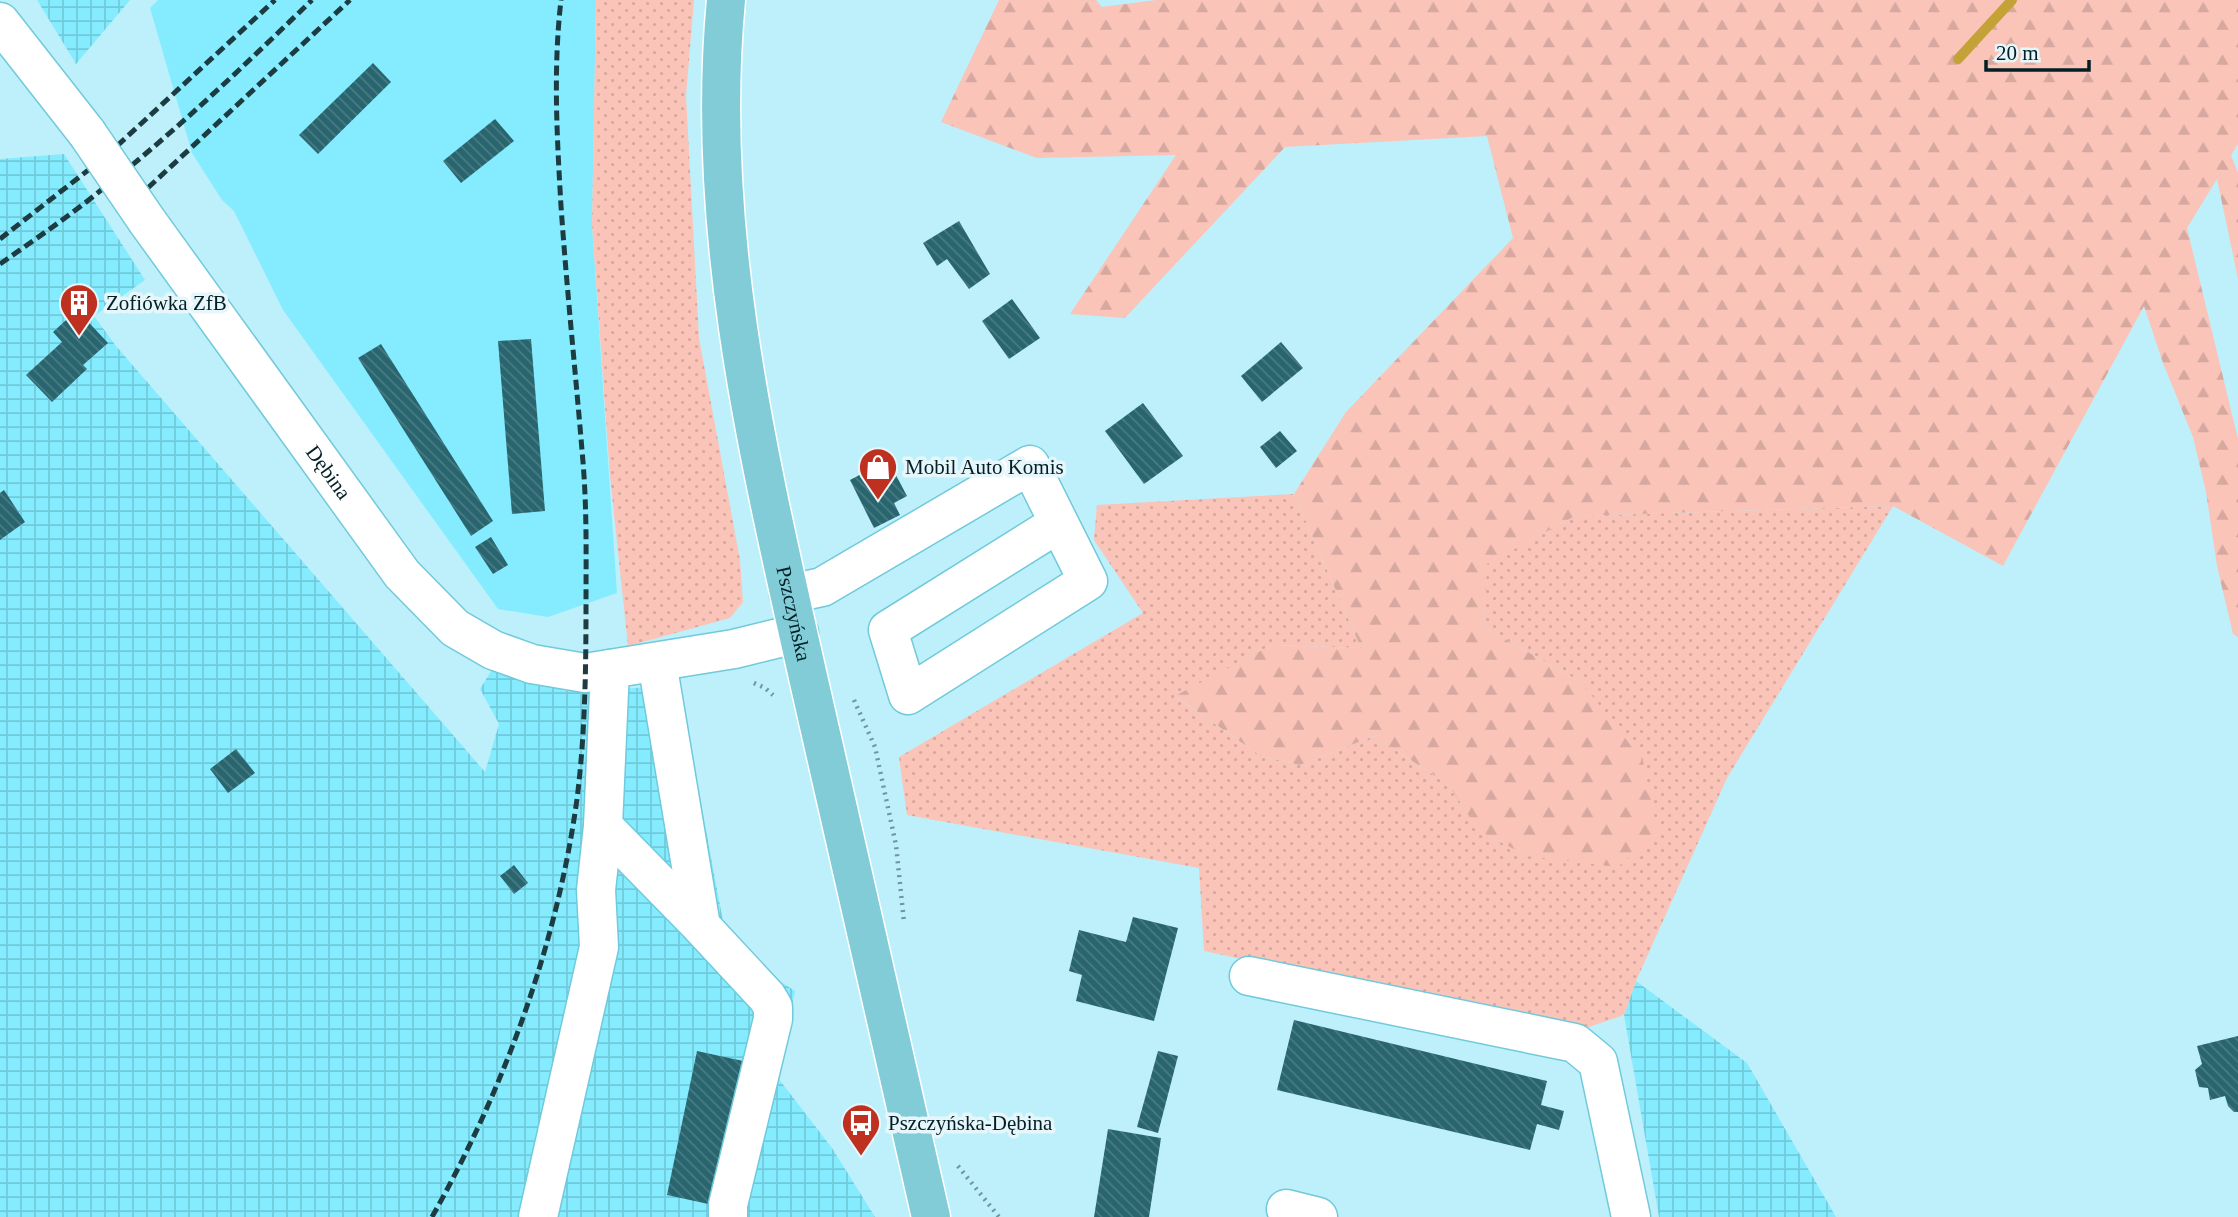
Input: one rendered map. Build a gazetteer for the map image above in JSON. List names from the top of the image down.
{
  "streets": {
    "main road": ["Pszczyńska"],
    "street": ["Dębina"]
  },
  "crossings": [
    ["Dębina", "Pszczyńska"]
  ],
  "places": {
    "building": ["Zofiówka ZfB"],
    "shop": ["Mobil Auto Komis"],
    "bus stop": ["Pszczyńska-Dębina"]
  },
  "scale_bar": "20 m"
}
